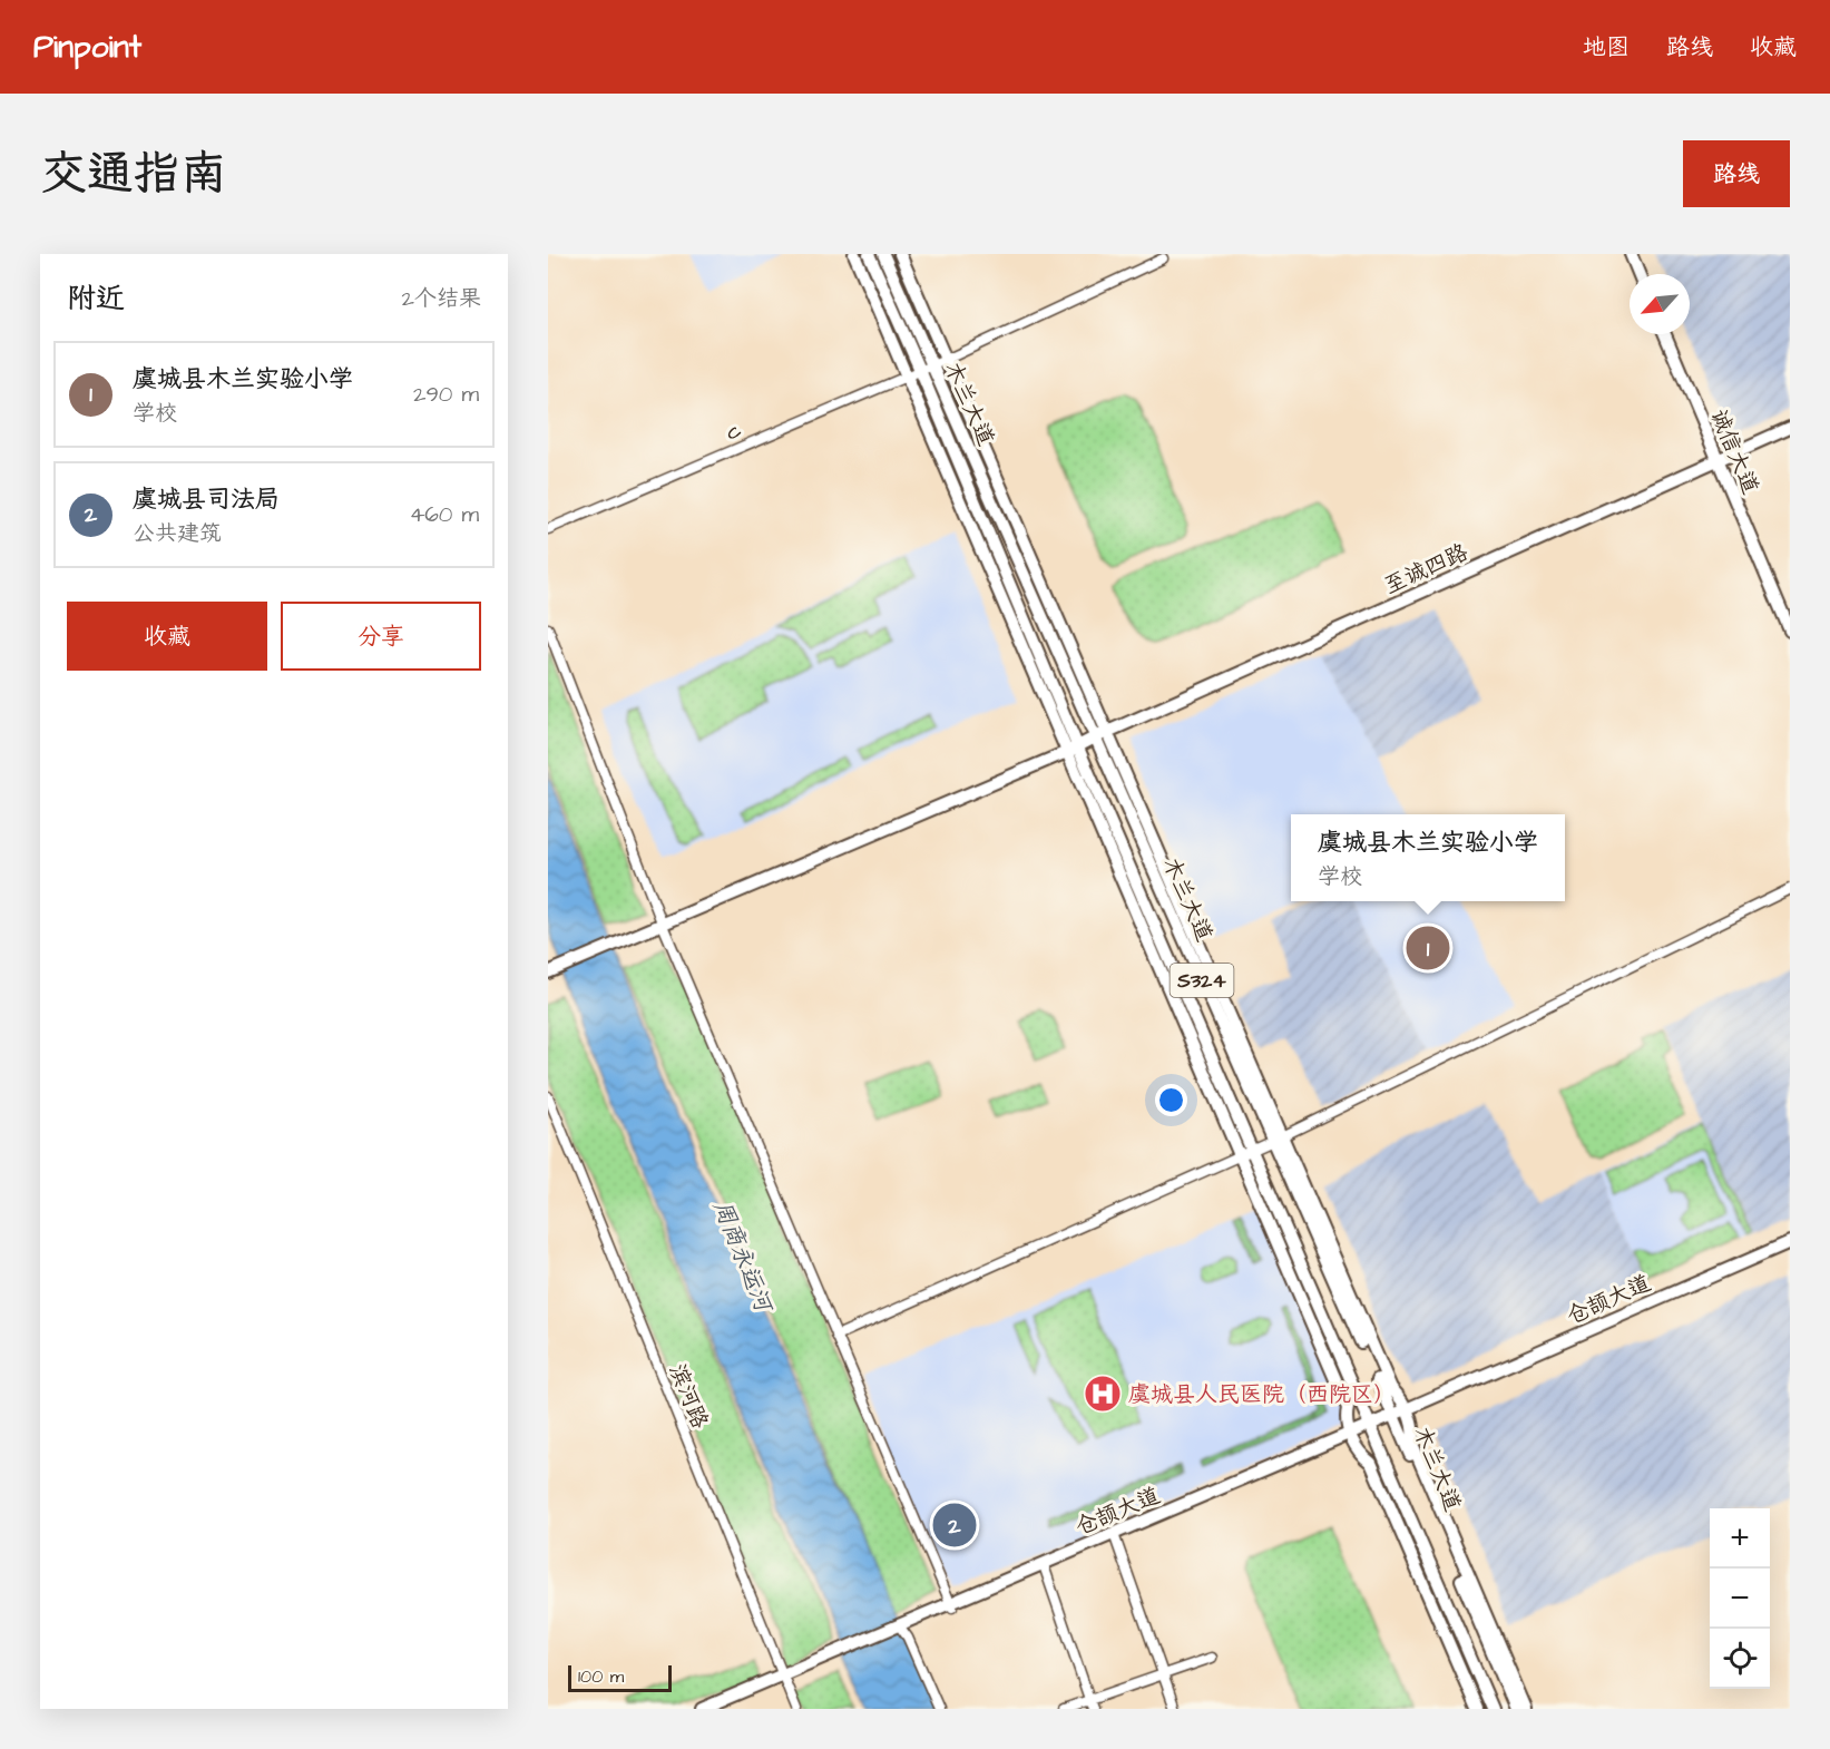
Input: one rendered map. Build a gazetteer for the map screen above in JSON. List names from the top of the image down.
{
  "streets": {
    "main road": [
      "木兰大道",
      "诚信大道",
      "至诚四路",
      "S324",
      "仓颉大道"
    ],
    "street": ["c", "滨河路"]
  },
  "crossings": [
    ["木兰大道", "c"],
    ["木兰大道", "至诚四路"],
    ["木兰大道", "仓颉大道"],
    ["诚信大道", "至诚四路"],
    ["仓颉大道", "滨河路"]
  ],
  "water": ["周商永运河"],
  "places": {
    "hospital": ["虞城县人民医院（西院区）"]
  },
  "scale_bar": "100 m",
  "north": "bottom left",
  "page": {
    "header": "Pinpoint",
    "nav": ["地图", "路线", "收藏"],
    "title": "交通指南",
    "buttons": [
      "路线",
      ["收藏", "分享"]
    ],
    "heading": ["附近", "2个结果"],
    "list": [
      {
        "mark": "1",
        "name": "虞城县木兰实验小学",
        "note": "学校",
        "value": "290 m"
      },
      {
        "mark": "2",
        "name": "虞城县司法局",
        "note": "公共建筑",
        "value": "460 m"
      }
    ],
    "popup": ["虞城县木兰实验小学", "学校"],
    "pins": ["1", "2"],
    "map_buttons": ["+", "−"],
    "scale": "100 m"
  }
}
